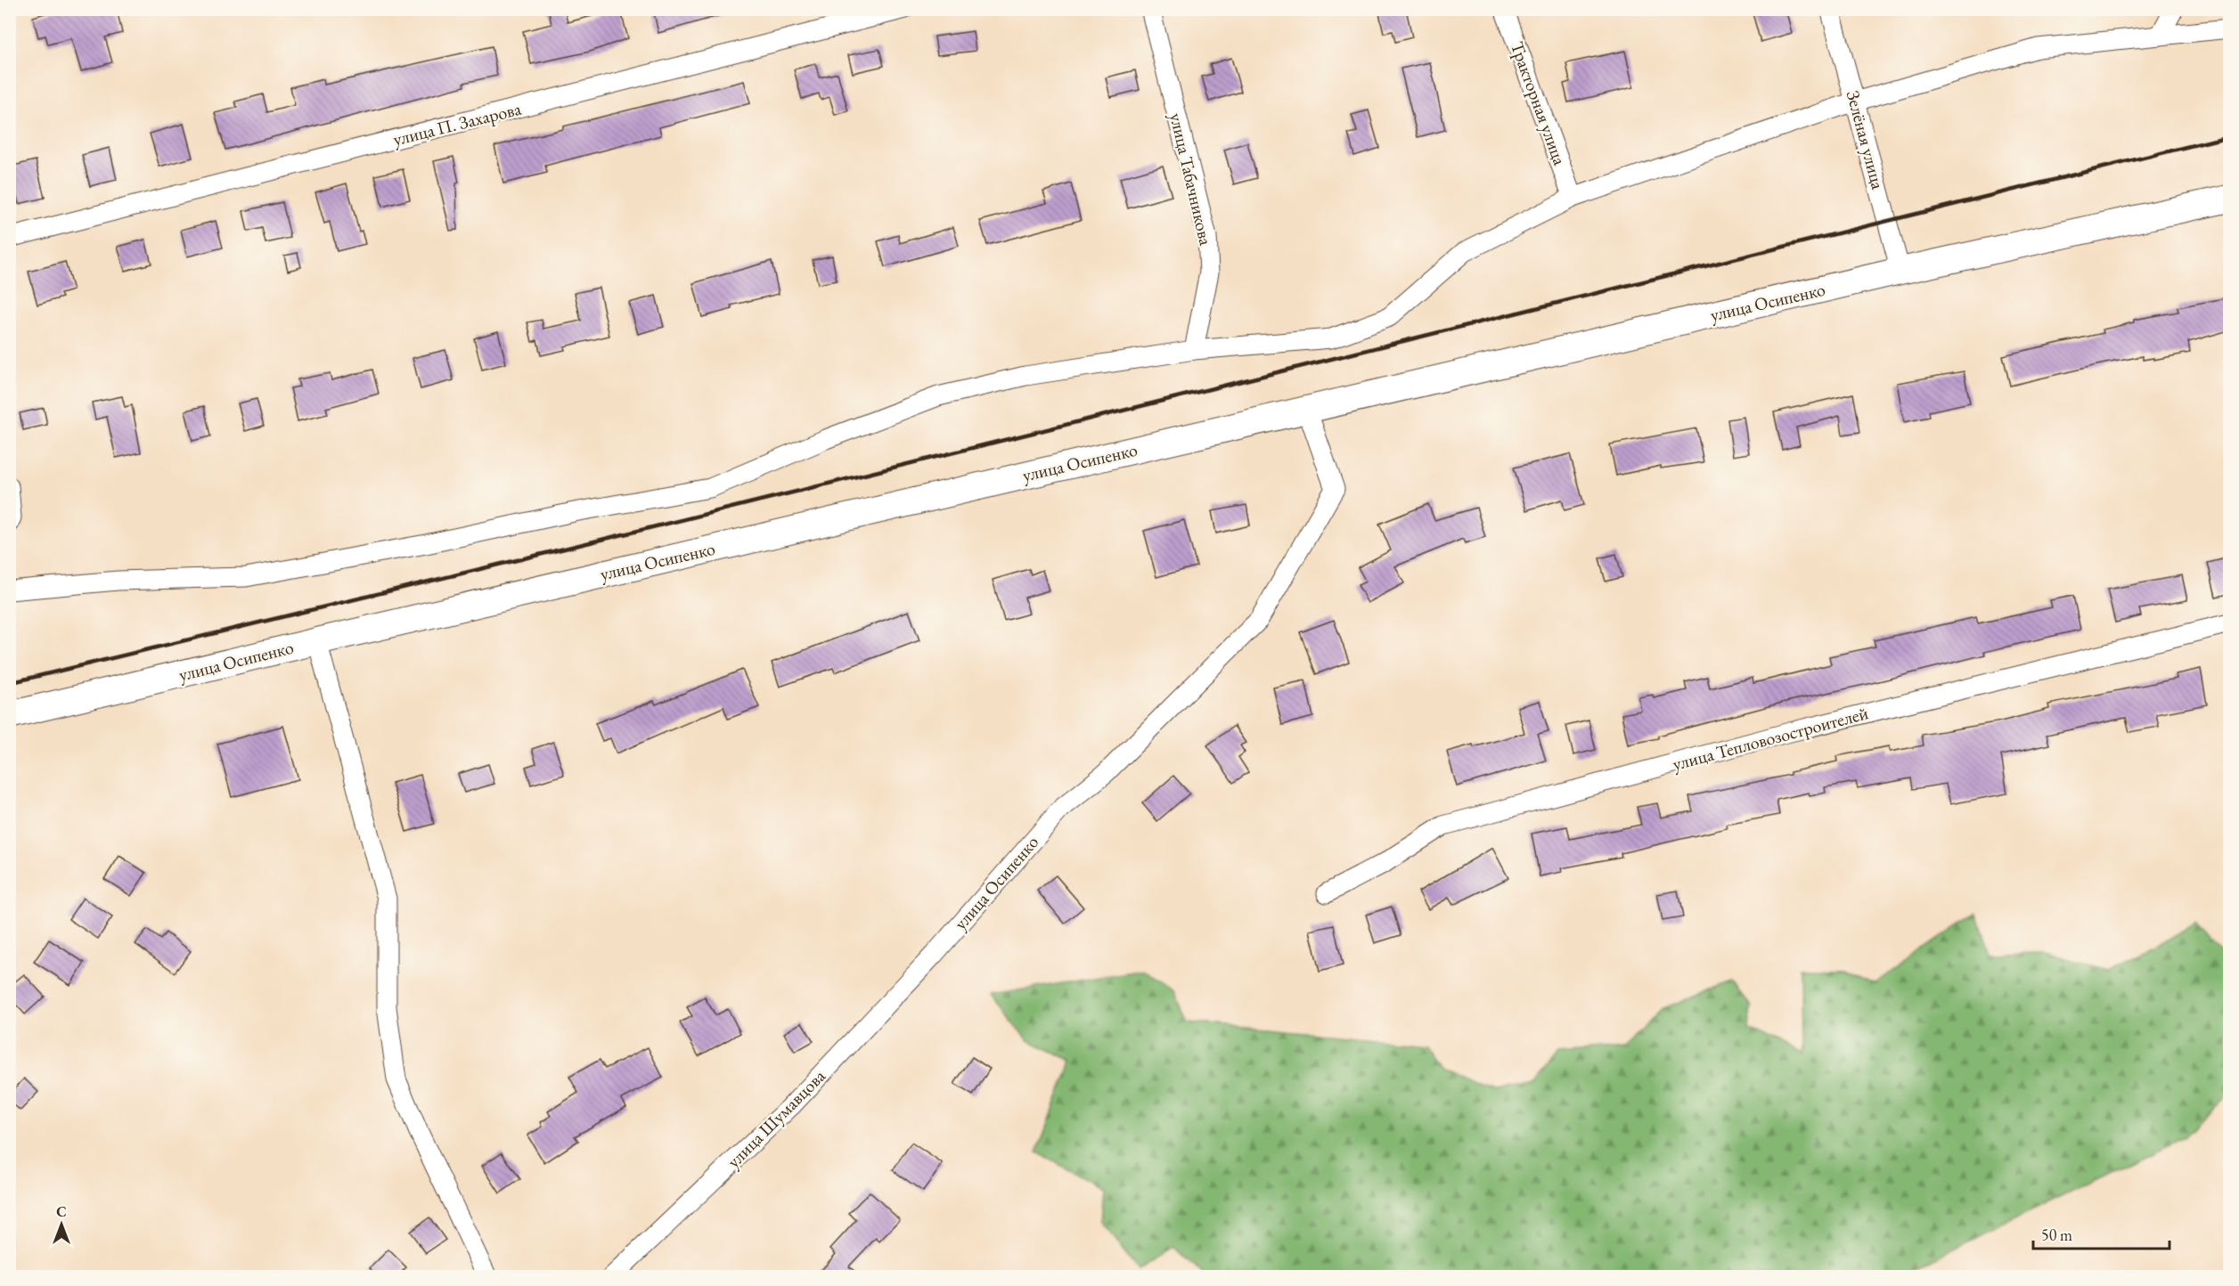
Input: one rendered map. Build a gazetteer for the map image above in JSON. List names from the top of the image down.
{
  "streets": {
    "street": [
      "Тракторная улица",
      "улица П. Захарова",
      "Зелёная улица",
      "улица Табачникова",
      "улица Осипенко",
      "улица Тепловозостроителей",
      "улица Шумавцова"
    ]
  },
  "crossings": [
    ["Зелёная улица", "улица Осипенко"],
    ["улица Осипенко", "улица Шумавцова"]
  ],
  "scale_bar": "50 m",
  "north": "top"
}
